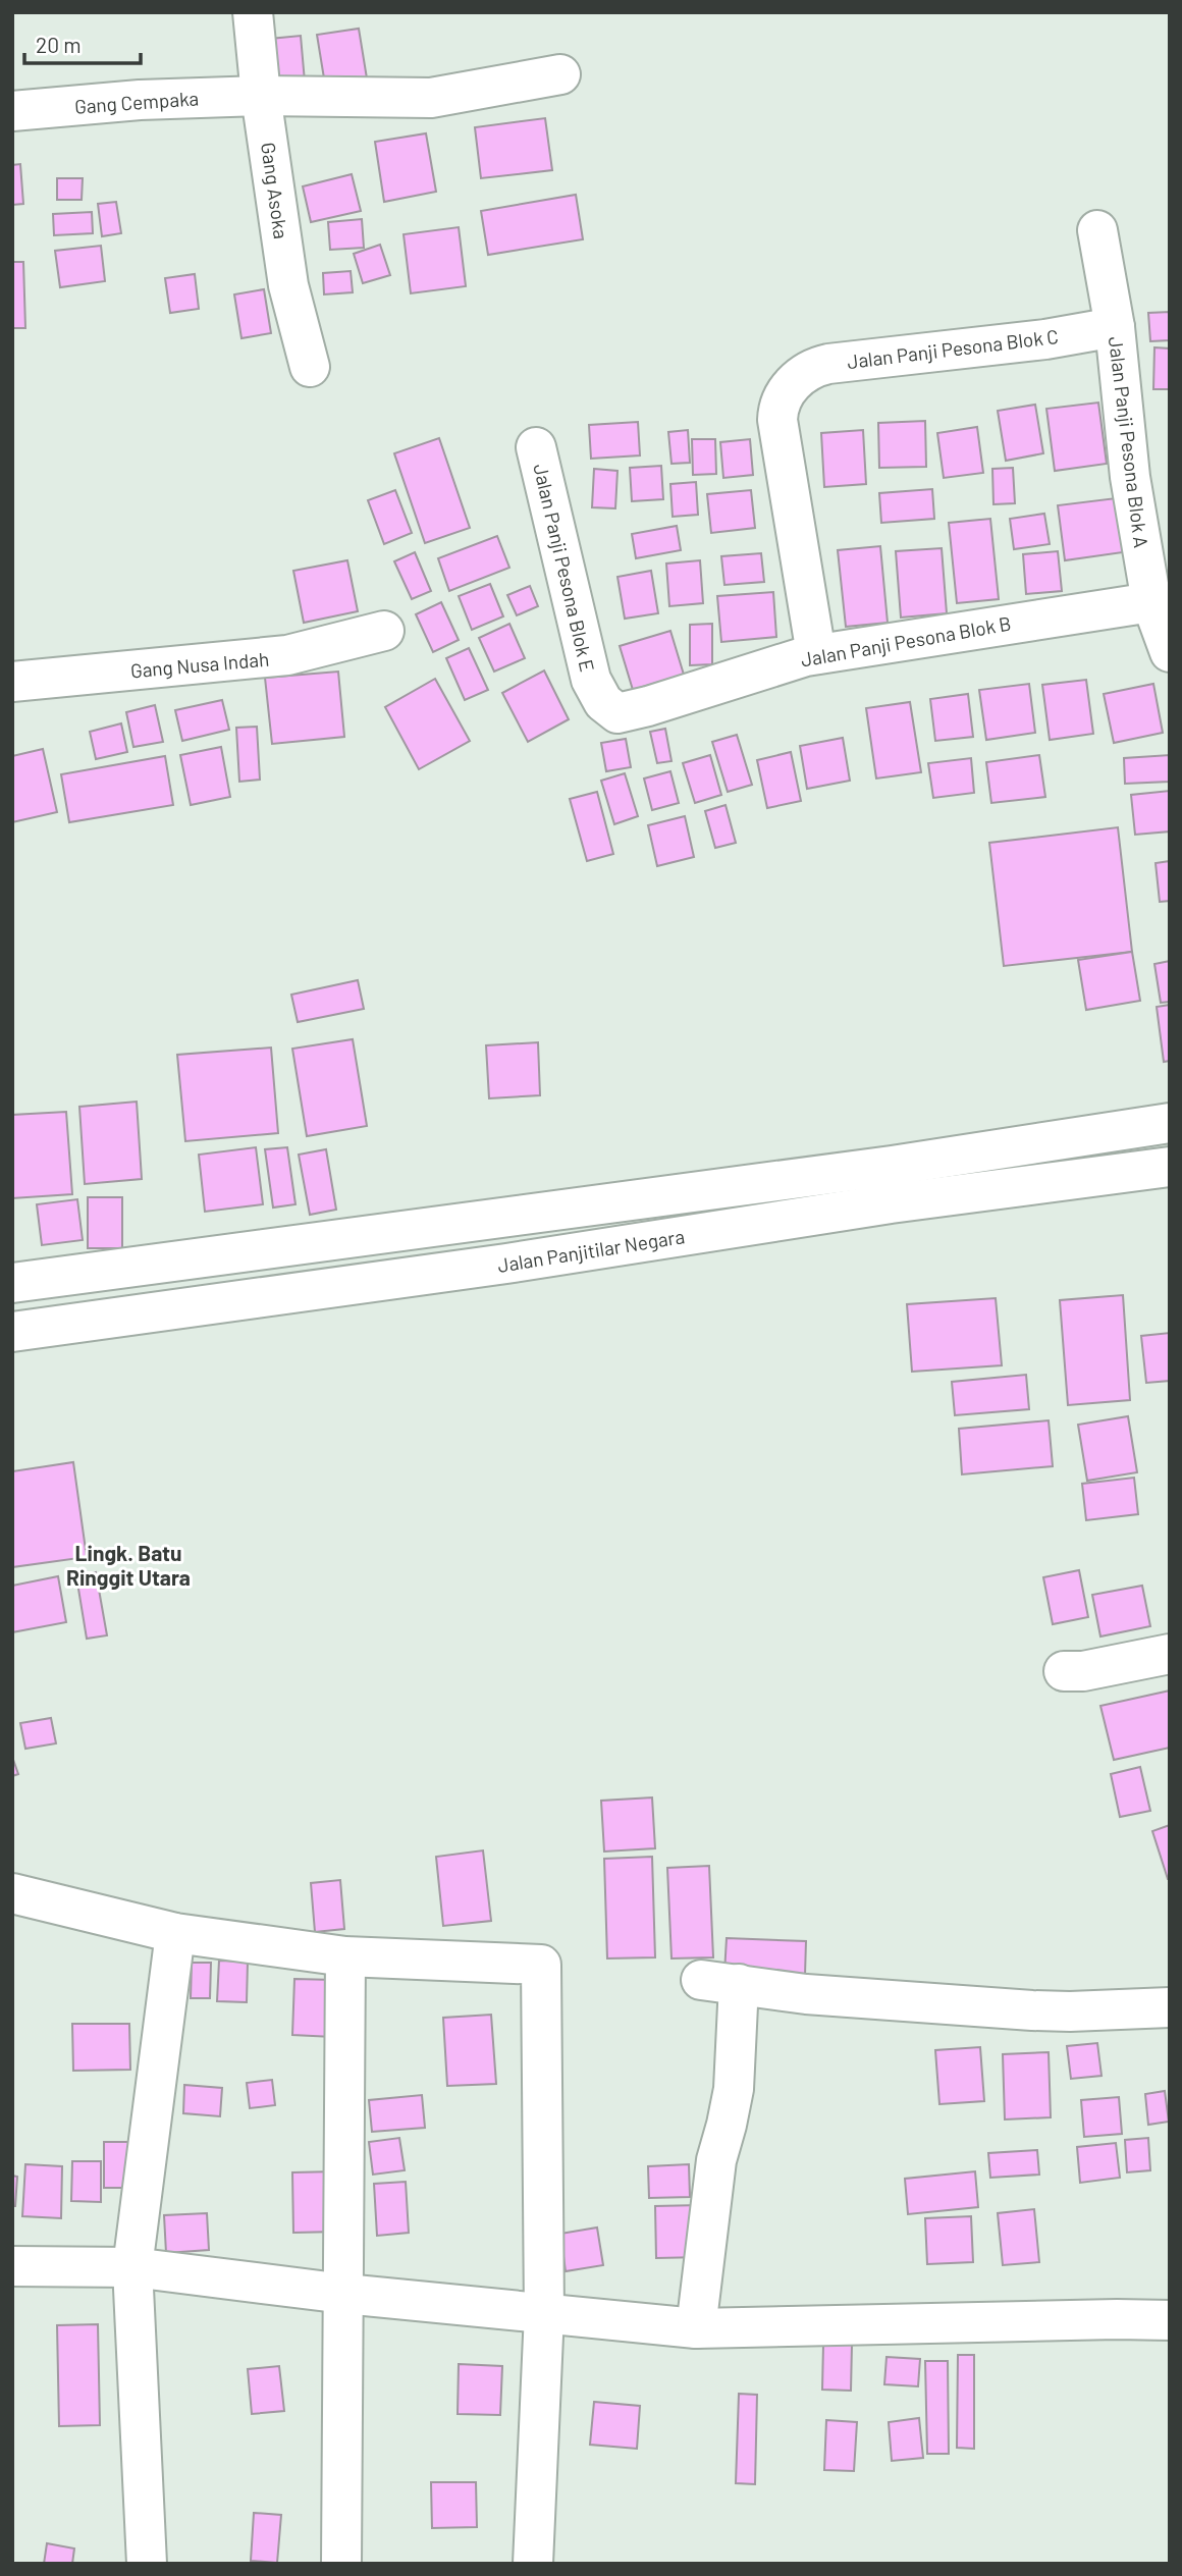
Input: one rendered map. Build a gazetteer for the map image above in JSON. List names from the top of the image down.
{
  "streets": {
    "street": [
      "Gang Cempaka",
      "Gang Asoka",
      "Jalan Panji Pesona Blok C",
      "Jalan Panji Pesona Blok A",
      "Jalan Panji Pesona Blok E",
      "Jalan Panji Pesona Blok B",
      "Gang Nusa Indah",
      "Jalan Panjitilar Negara"
    ]
  },
  "crossings": [
    ["Gang Cempaka", "Gang Asoka"],
    ["Jalan Panji Pesona Blok C", "Jalan Panji Pesona Blok A"],
    ["Jalan Panji Pesona Blok C", "Jalan Panji Pesona Blok B"],
    ["Jalan Panji Pesona Blok A", "Jalan Panji Pesona Blok B"],
    ["Jalan Panji Pesona Blok E", "Jalan Panji Pesona Blok B"]
  ],
  "districts": ["Lingk. Batu Ringgit Utara"],
  "scale_bar": "20 m"
}
